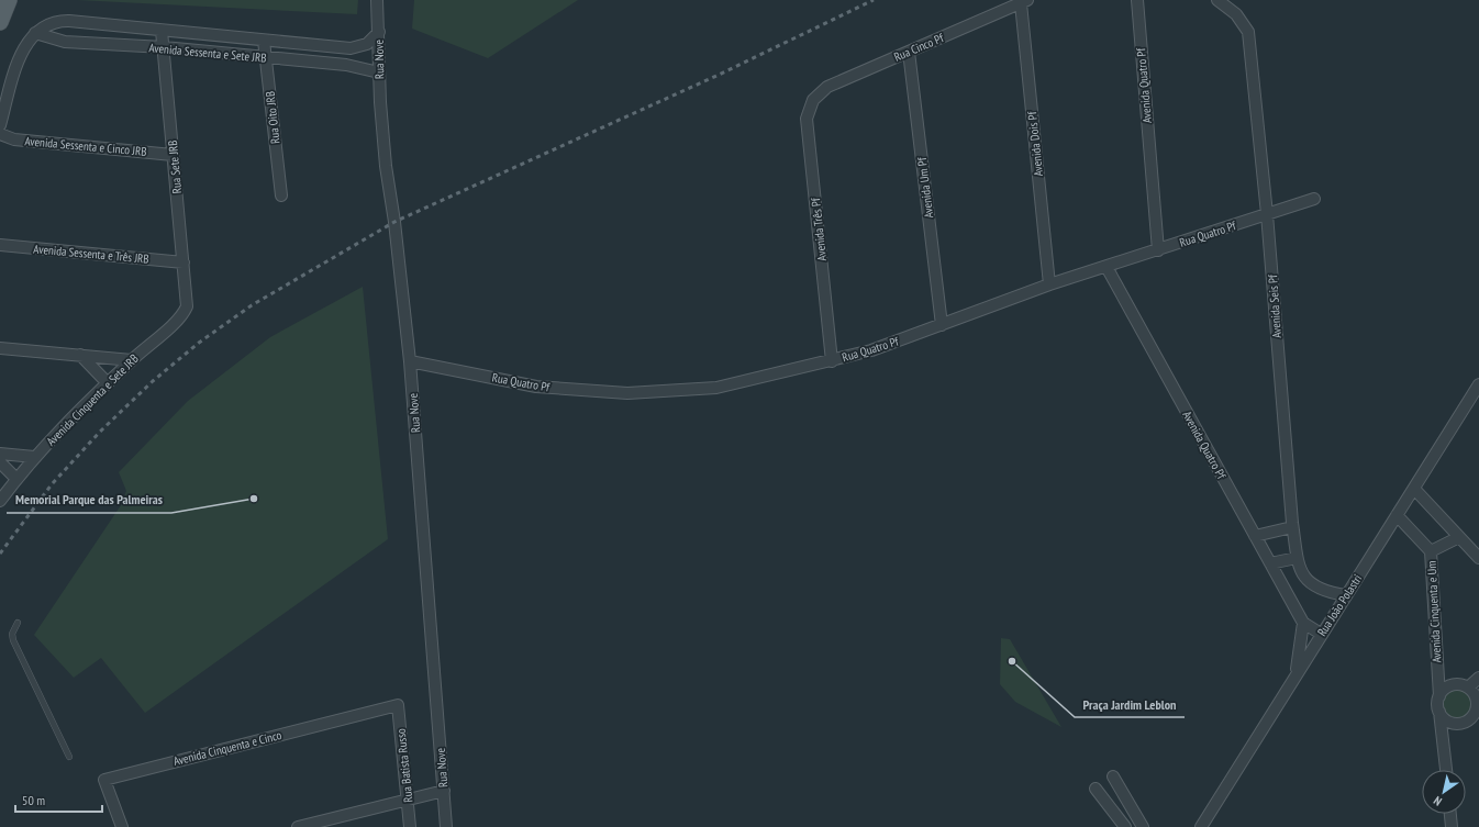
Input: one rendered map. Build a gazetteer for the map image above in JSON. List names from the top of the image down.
{
  "streets": {
    "street": [
      "Rua Cinco Pf",
      "Avenida Sessenta e Sete JRB",
      "Rua Nove",
      "Avenida Quatro Pf",
      "Rua Oito JRB",
      "Avenida Dois Pf",
      "Avenida Sessenta e Cinco JRB",
      "Rua Sete JRB",
      "Avenida Um Pf",
      "Avenida Três Pf",
      "Rua Quatro Pf",
      "Avenida Sessenta e Três JRB",
      "Avenida Seis Pf",
      "Avenida Cinquenta e Sete JRB",
      "Rua João Polastri",
      "Avenida Cinquenta e Um",
      "Avenida Cinquenta e Cinco",
      "Rua Batista Russo"
    ]
  },
  "crossings": [
    ["Rua Cinco Pf", "Avenida Dois Pf"],
    ["Rua Cinco Pf", "Avenida Um Pf"],
    ["Rua Cinco Pf", "Avenida Três Pf"],
    ["Avenida Sessenta e Sete JRB", "Rua Nove"],
    ["Avenida Sessenta e Sete JRB", "Rua Oito JRB"],
    ["Avenida Sessenta e Sete JRB", "Rua Sete JRB"],
    ["Rua Nove", "Rua Quatro Pf"],
    ["Avenida Quatro Pf", "Rua Quatro Pf"],
    ["Avenida Quatro Pf", "Rua João Polastri"],
    ["Avenida Dois Pf", "Rua Quatro Pf"],
    ["Avenida Sessenta e Cinco JRB", "Rua Sete JRB"],
    ["Rua Sete JRB", "Avenida Sessenta e Três JRB"],
    ["Rua Sete JRB", "Avenida Cinquenta e Sete JRB"],
    ["Avenida Um Pf", "Rua Quatro Pf"],
    ["Avenida Três Pf", "Rua Quatro Pf"],
    ["Rua Quatro Pf", "Avenida Seis Pf"],
    ["Avenida Seis Pf", "Rua João Polastri"],
    ["Rua João Polastri", "Avenida Cinquenta e Um"],
    ["Avenida Cinquenta e Cinco", "Rua Batista Russo"]
  ],
  "places": ["Memorial Parque das Palmeiras", "Praça Jardim Leblon"],
  "scale_bar": "50 m",
  "north": "bottom left"
}
